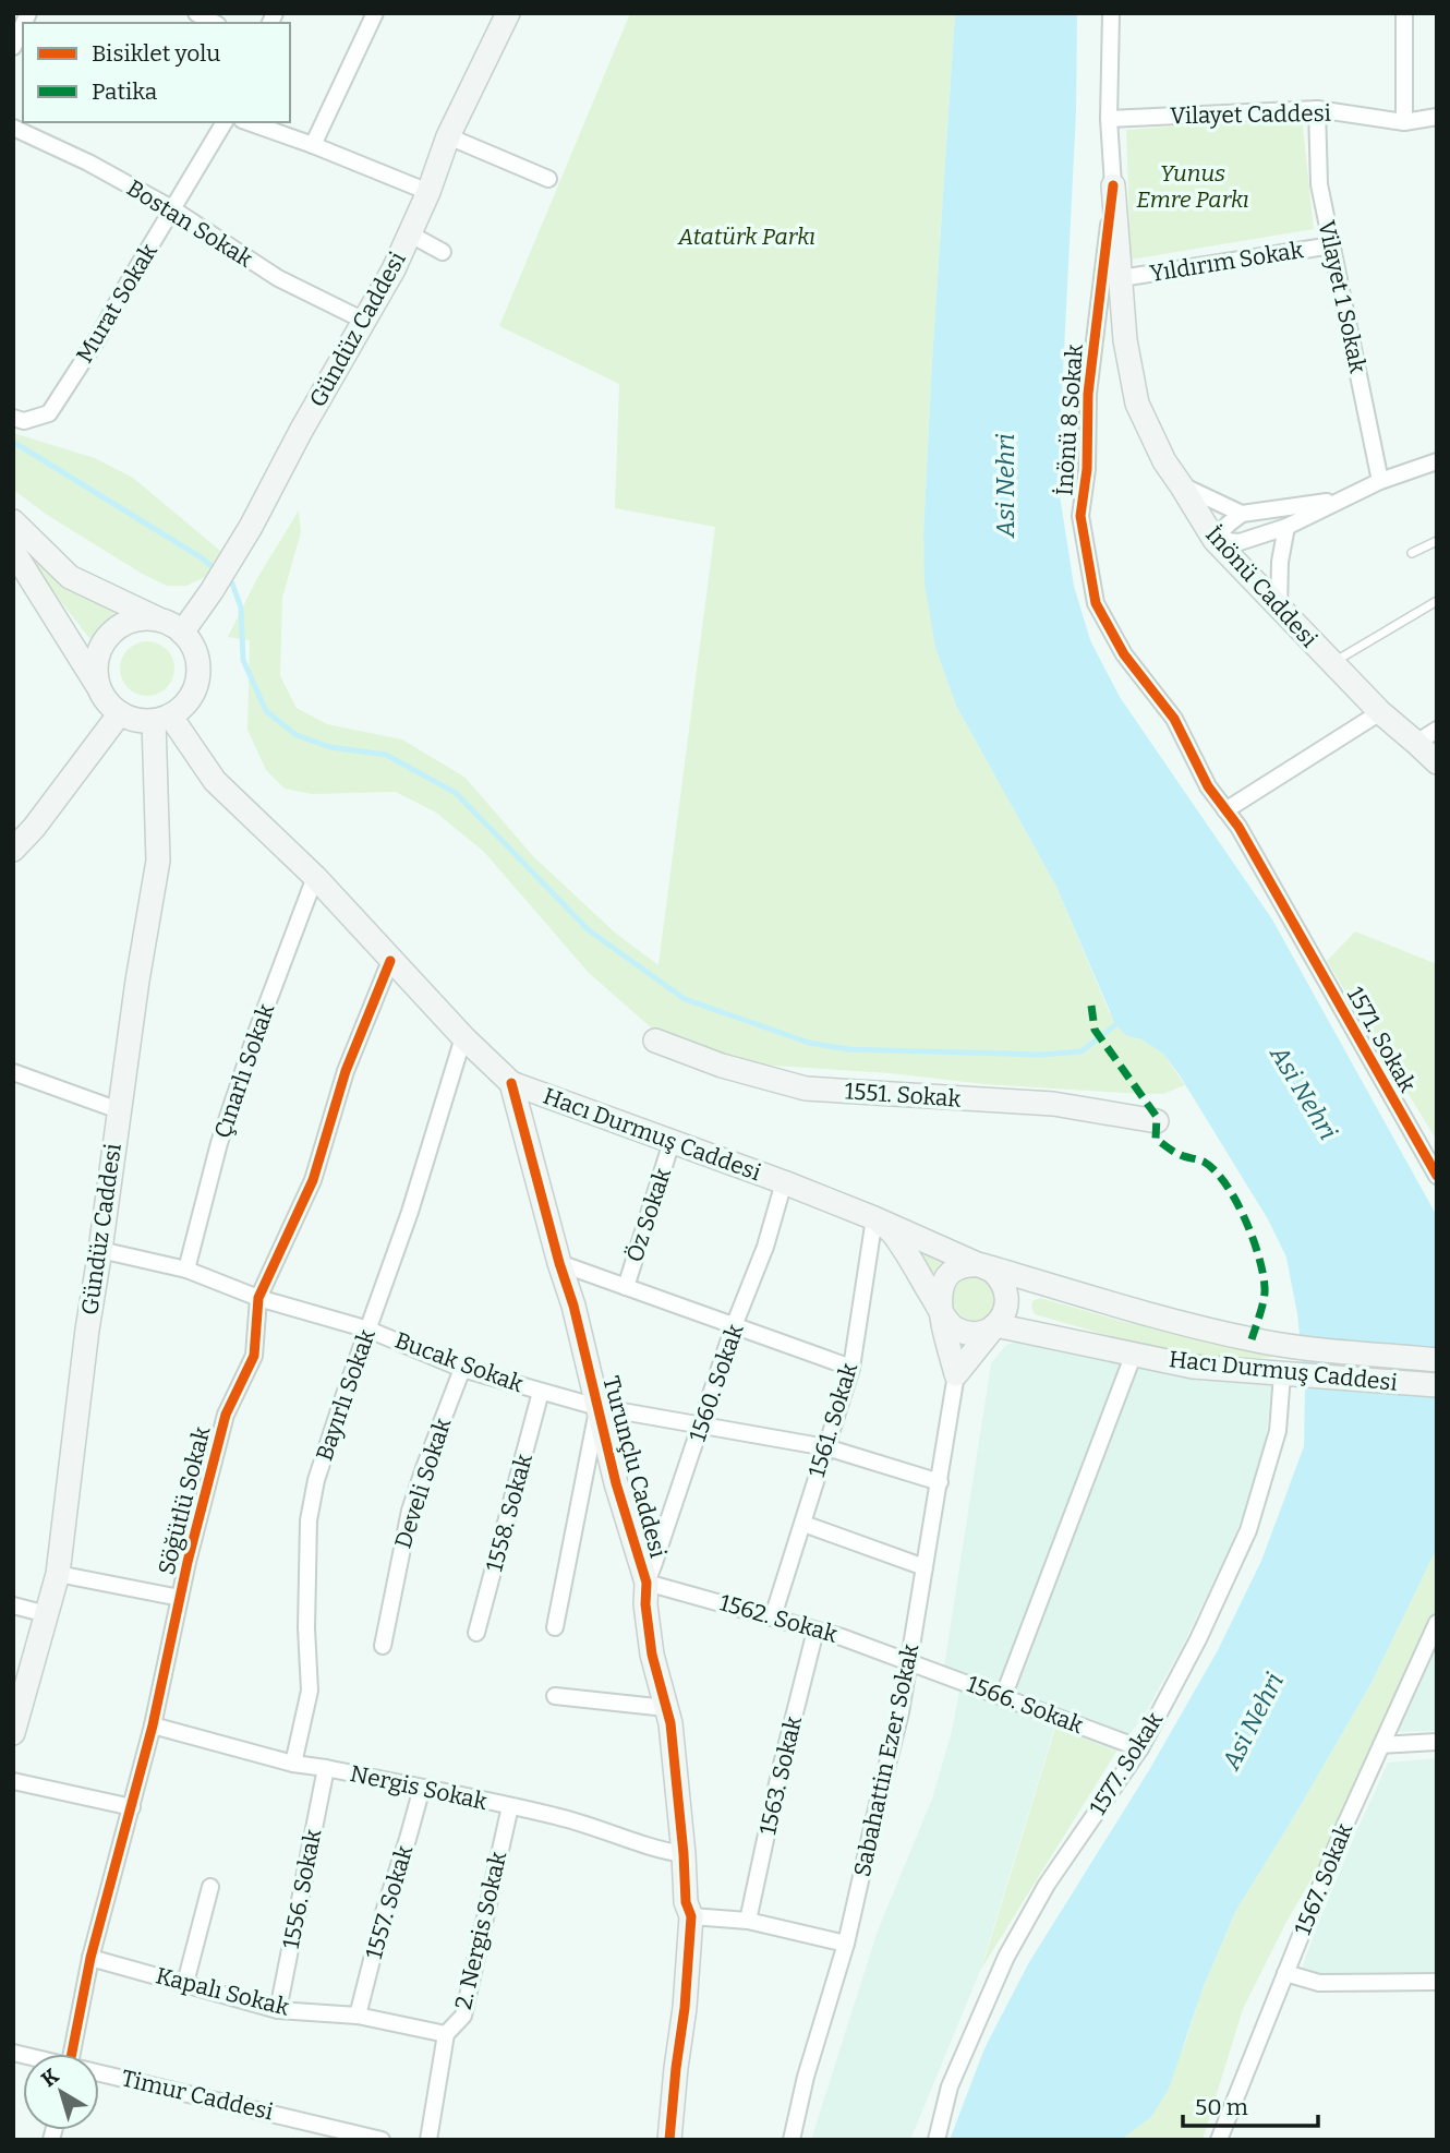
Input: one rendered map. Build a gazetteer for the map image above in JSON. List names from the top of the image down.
{
  "streets": {
    "main road": [
      "Gündüz Caddesi",
      "İnönü Caddesi",
      "1551. Sokak",
      "Hacı Durmuş Caddesi",
      "Turunçlu Caddesi",
      "Sabahattin Ezer Sokak"
    ],
    "street": [
      "Vilayet Caddesi",
      "Bostan Sokak",
      "Yıldırım Sokak",
      "Vilayet 1 Sokak",
      "Murat Sokak",
      "İnönü 8 Sokak",
      "1571. Sokak",
      "Çınarlı Sokak",
      "Öz Sokak",
      "Bucak Sokak",
      "1560. Sokak",
      "Bayırlı Sokak",
      "1561. Sokak",
      "Develi Sokak",
      "Söğütlü Sokak",
      "1558. Sokak",
      "1562. Sokak",
      "1566. Sokak",
      "1577. Sokak",
      "1563. Sokak",
      "Nergis Sokak",
      "1567. Sokak",
      "1556. Sokak",
      "1557. Sokak",
      "2. Nergis Sokak",
      "Kapalı Sokak",
      "Timur Caddesi"
    ]
  },
  "crossings": [
    ["Vilayet Caddesi", "Vilayet 1 Sokak"],
    ["Vilayet Caddesi", "İnönü Caddesi"],
    ["Bostan Sokak", "Murat Sokak"],
    ["Bostan Sokak", "Gündüz Caddesi"],
    ["Yıldırım Sokak", "Vilayet 1 Sokak"],
    ["Yıldırım Sokak", "İnönü Caddesi"],
    ["Gündüz Caddesi", "Hacı Durmuş Caddesi"],
    ["Gündüz Caddesi", "Bucak Sokak"],
    ["İnönü 8 Sokak", "İnönü Caddesi"],
    ["İnönü 8 Sokak", "1571. Sokak"],
    ["Çınarlı Sokak", "Hacı Durmuş Caddesi"],
    ["Çınarlı Sokak", "Bucak Sokak"],
    ["Hacı Durmuş Caddesi", "Öz Sokak"],
    ["Hacı Durmuş Caddesi", "1560. Sokak"],
    ["Hacı Durmuş Caddesi", "Bayırlı Sokak"],
    ["Hacı Durmuş Caddesi", "1561. Sokak"],
    ["Hacı Durmuş Caddesi", "Turunçlu Caddesi"],
    ["Hacı Durmuş Caddesi", "Söğütlü Sokak"],
    ["Hacı Durmuş Caddesi", "Sabahattin Ezer Sokak"],
    ["Hacı Durmuş Caddesi", "1577. Sokak"],
    ["Bucak Sokak", "1560. Sokak"],
    ["Bucak Sokak", "Bayırlı Sokak"],
    ["Bucak Sokak", "1561. Sokak"],
    ["Bucak Sokak", "Turunçlu Caddesi"],
    ["Bucak Sokak", "Develi Sokak"],
    ["Bucak Sokak", "Söğütlü Sokak"],
    ["Bucak Sokak", "1558. Sokak"],
    ["Bucak Sokak", "Sabahattin Ezer Sokak"],
    ["1560. Sokak", "Turunçlu Caddesi"],
    ["1560. Sokak", "1562. Sokak"],
    ["Bayırlı Sokak", "Nergis Sokak"],
    ["1561. Sokak", "1562. Sokak"],
    ["Turunçlu Caddesi", "1562. Sokak"],
    ["Turunçlu Caddesi", "Nergis Sokak"],
    ["Söğütlü Sokak", "Nergis Sokak"],
    ["Söğütlü Sokak", "Kapalı Sokak"],
    ["1562. Sokak", "1566. Sokak"],
    ["1562. Sokak", "Sabahattin Ezer Sokak"],
    ["1562. Sokak", "1563. Sokak"],
    ["1566. Sokak", "Sabahattin Ezer Sokak"],
    ["1566. Sokak", "1577. Sokak"],
    ["Nergis Sokak", "1556. Sokak"],
    ["Nergis Sokak", "1557. Sokak"],
    ["Nergis Sokak", "2. Nergis Sokak"],
    ["1556. Sokak", "Kapalı Sokak"],
    ["1557. Sokak", "Kapalı Sokak"],
    ["2. Nergis Sokak", "Kapalı Sokak"]
  ],
  "water": ["Asi Nehri"],
  "parks": ["Yunus Emre Parkı", "Atatürk Parkı"],
  "legend": ["Bisiklet yolu", "Patika"],
  "scale_bar": "50 m",
  "north": "top left"
}
